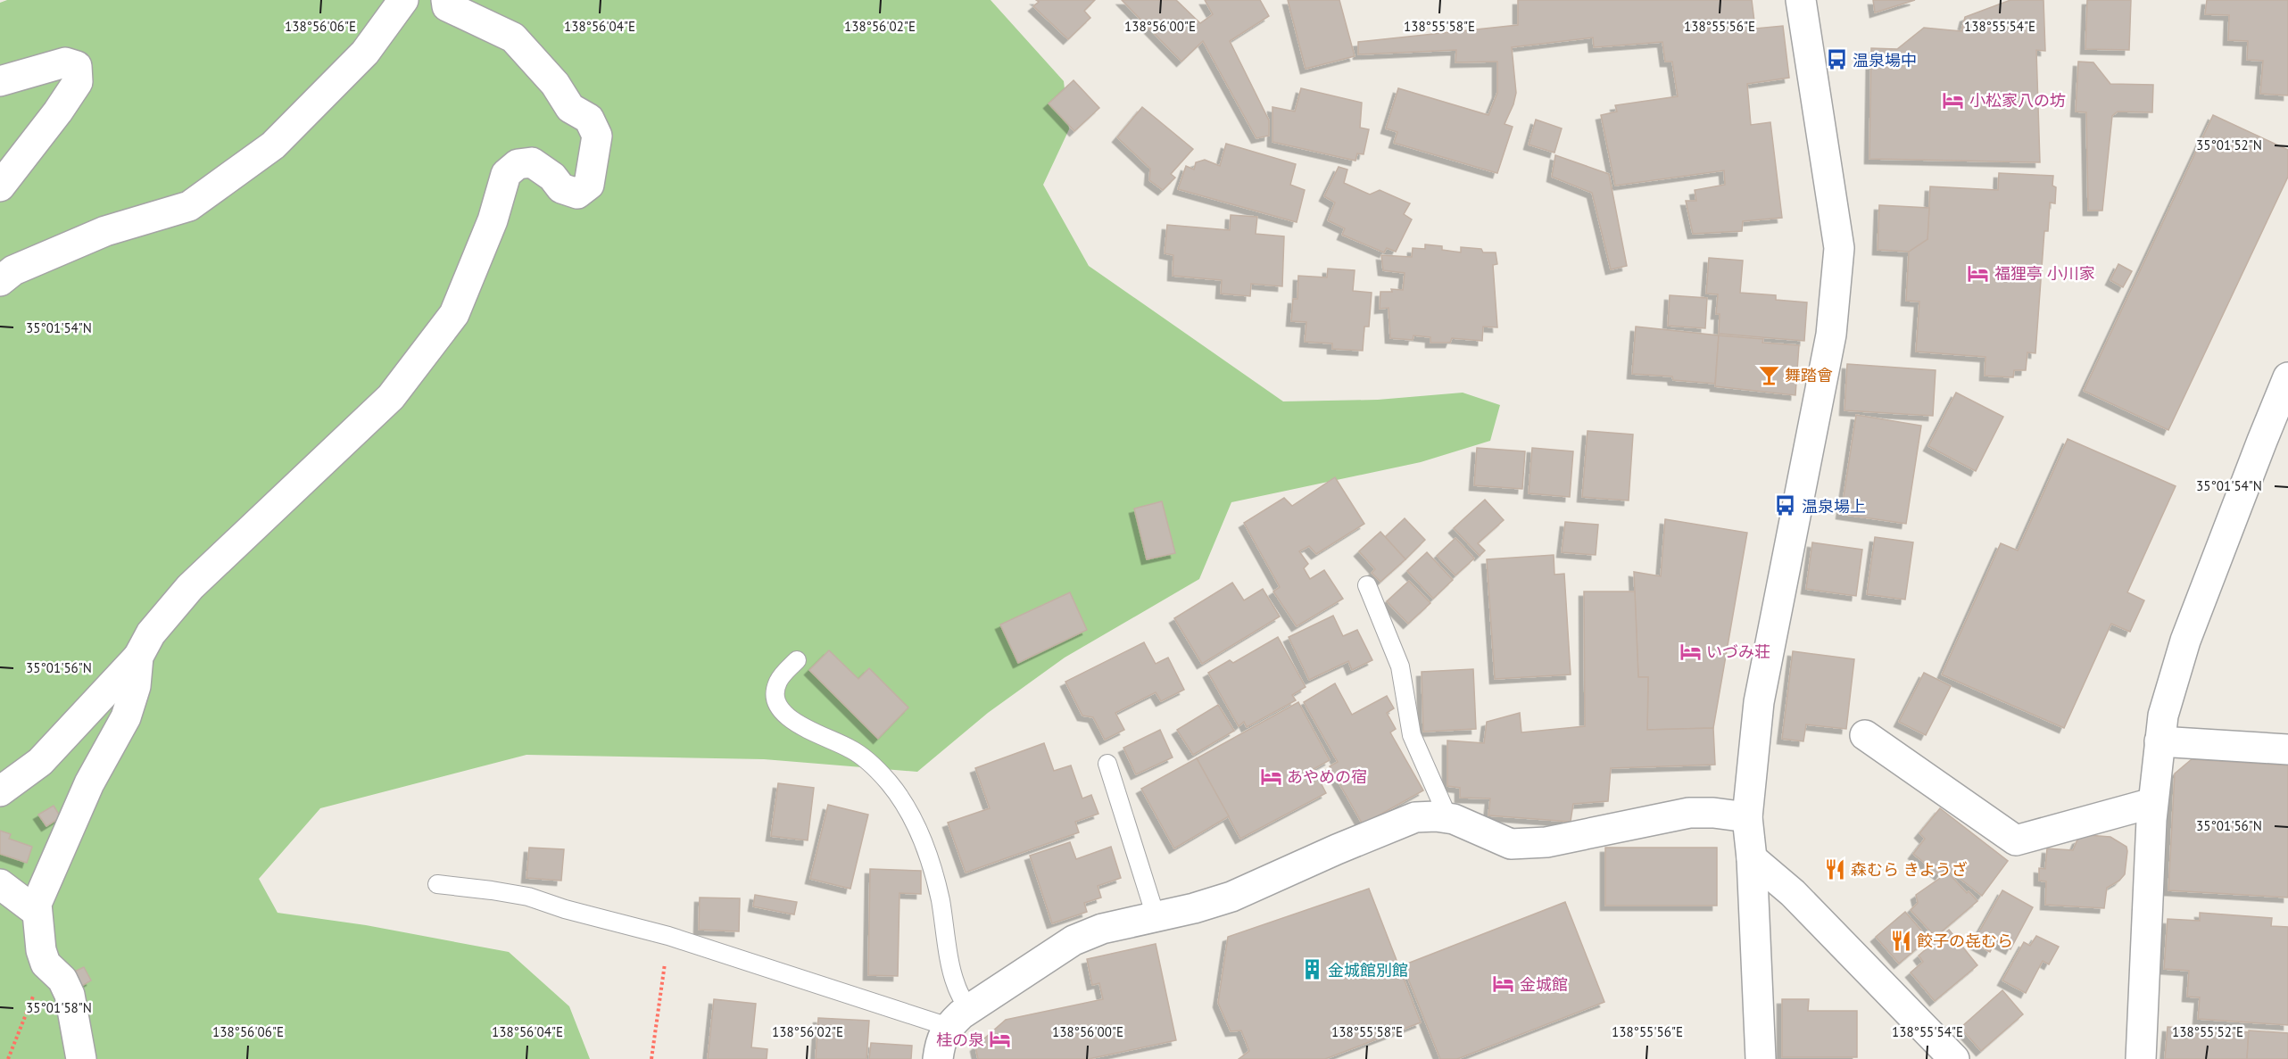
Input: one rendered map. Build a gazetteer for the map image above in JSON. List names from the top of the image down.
{
  "places": {
    "bus stop": ["温泉場中", "温泉場上"],
    "hotel": [
      "小松家八の坊",
      "福狸亭 小川家",
      "いづみ荘",
      "あやめの宿",
      "金城館",
      "桂の泉"
    ],
    "bar": ["舞踏會"],
    "restaurant": ["森むら きようざ", "餃子の㐂むら"],
    "building": ["金城館別館"]
  },
  "coordinates": [
    "138°56'06\"E",
    "138°56'04\"E",
    "138°56'02\"E",
    "138°56'00\"E",
    "138°55'58\"E",
    "138°55'56\"E",
    "138°55'54\"E",
    "35°01'52\"N",
    "35°01'54\"N",
    "35°01'56\"N",
    "35°01'58\"N",
    "138°55'52\"E"
  ]
}
